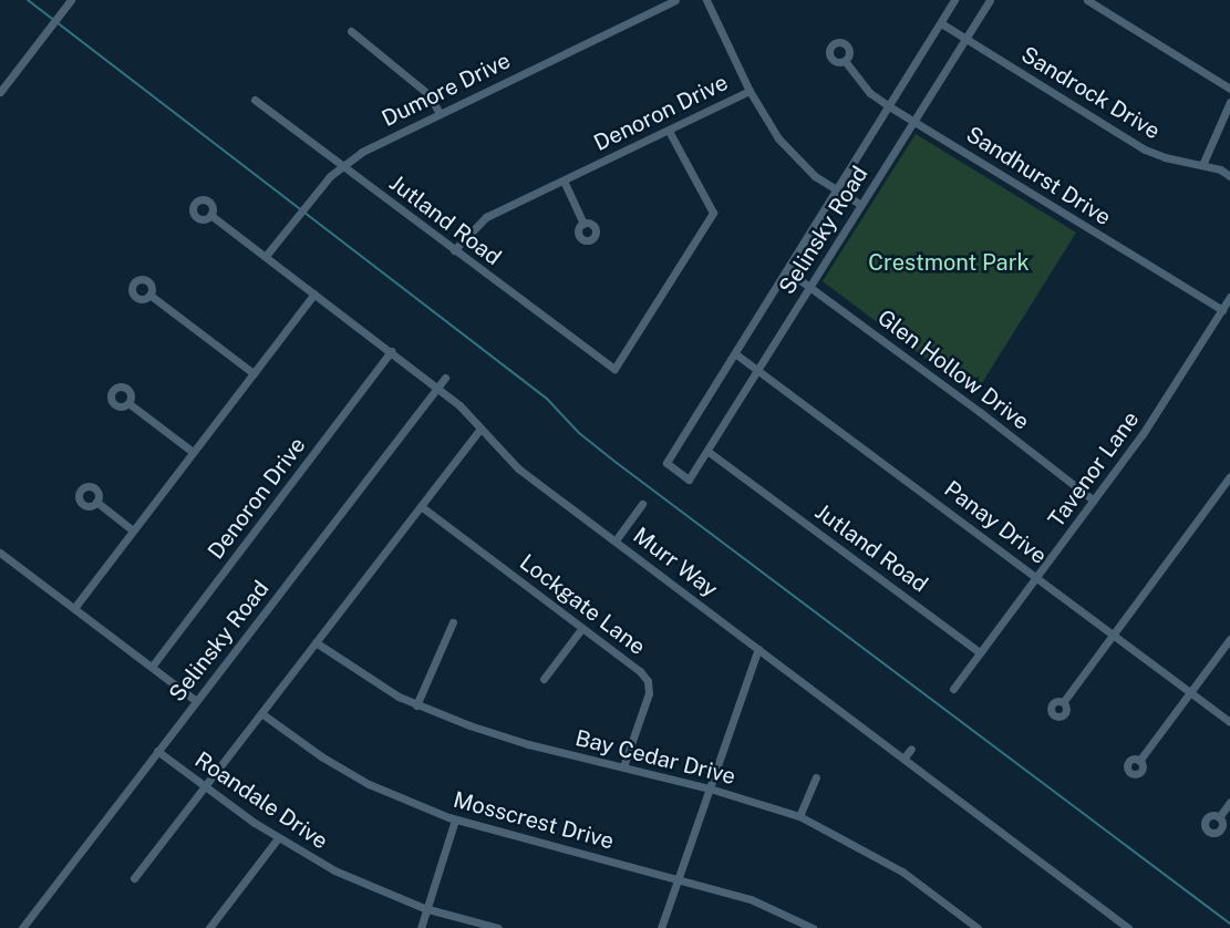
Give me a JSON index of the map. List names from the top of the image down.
{
  "streets": {
    "street": [
      "Dumore Drive",
      "Sandrock Drive",
      "Denoron Drive",
      "Sandhurst Drive",
      "Jutland Road",
      "Selinsky Road",
      "Glen Hollow Drive",
      "Tavenor Lane",
      "Panay Drive",
      "Murr Way",
      "Lockgate Lane",
      "Bay Cedar Drive",
      "Roandale Drive",
      "Mosscrest Drive"
    ]
  },
  "crossings": [
    ["Dumore Drive", "Jutland Road"],
    ["Dumore Drive", "Murr Way"],
    ["Sandrock Drive", "Selinsky Road"],
    ["Denoron Drive", "Jutland Road"],
    ["Denoron Drive", "Murr Way"],
    ["Sandhurst Drive", "Selinsky Road"],
    ["Sandhurst Drive", "Tavenor Lane"],
    ["Jutland Road", "Selinsky Road"],
    ["Jutland Road", "Tavenor Lane"],
    ["Selinsky Road", "Glen Hollow Drive"],
    ["Selinsky Road", "Panay Drive"],
    ["Selinsky Road", "Murr Way"],
    ["Selinsky Road", "Roandale Drive"],
    ["Glen Hollow Drive", "Tavenor Lane"],
    ["Tavenor Lane", "Panay Drive"],
    ["Lockgate Lane", "Bay Cedar Drive"]
  ],
  "parks": ["Crestmont Park"]
}
